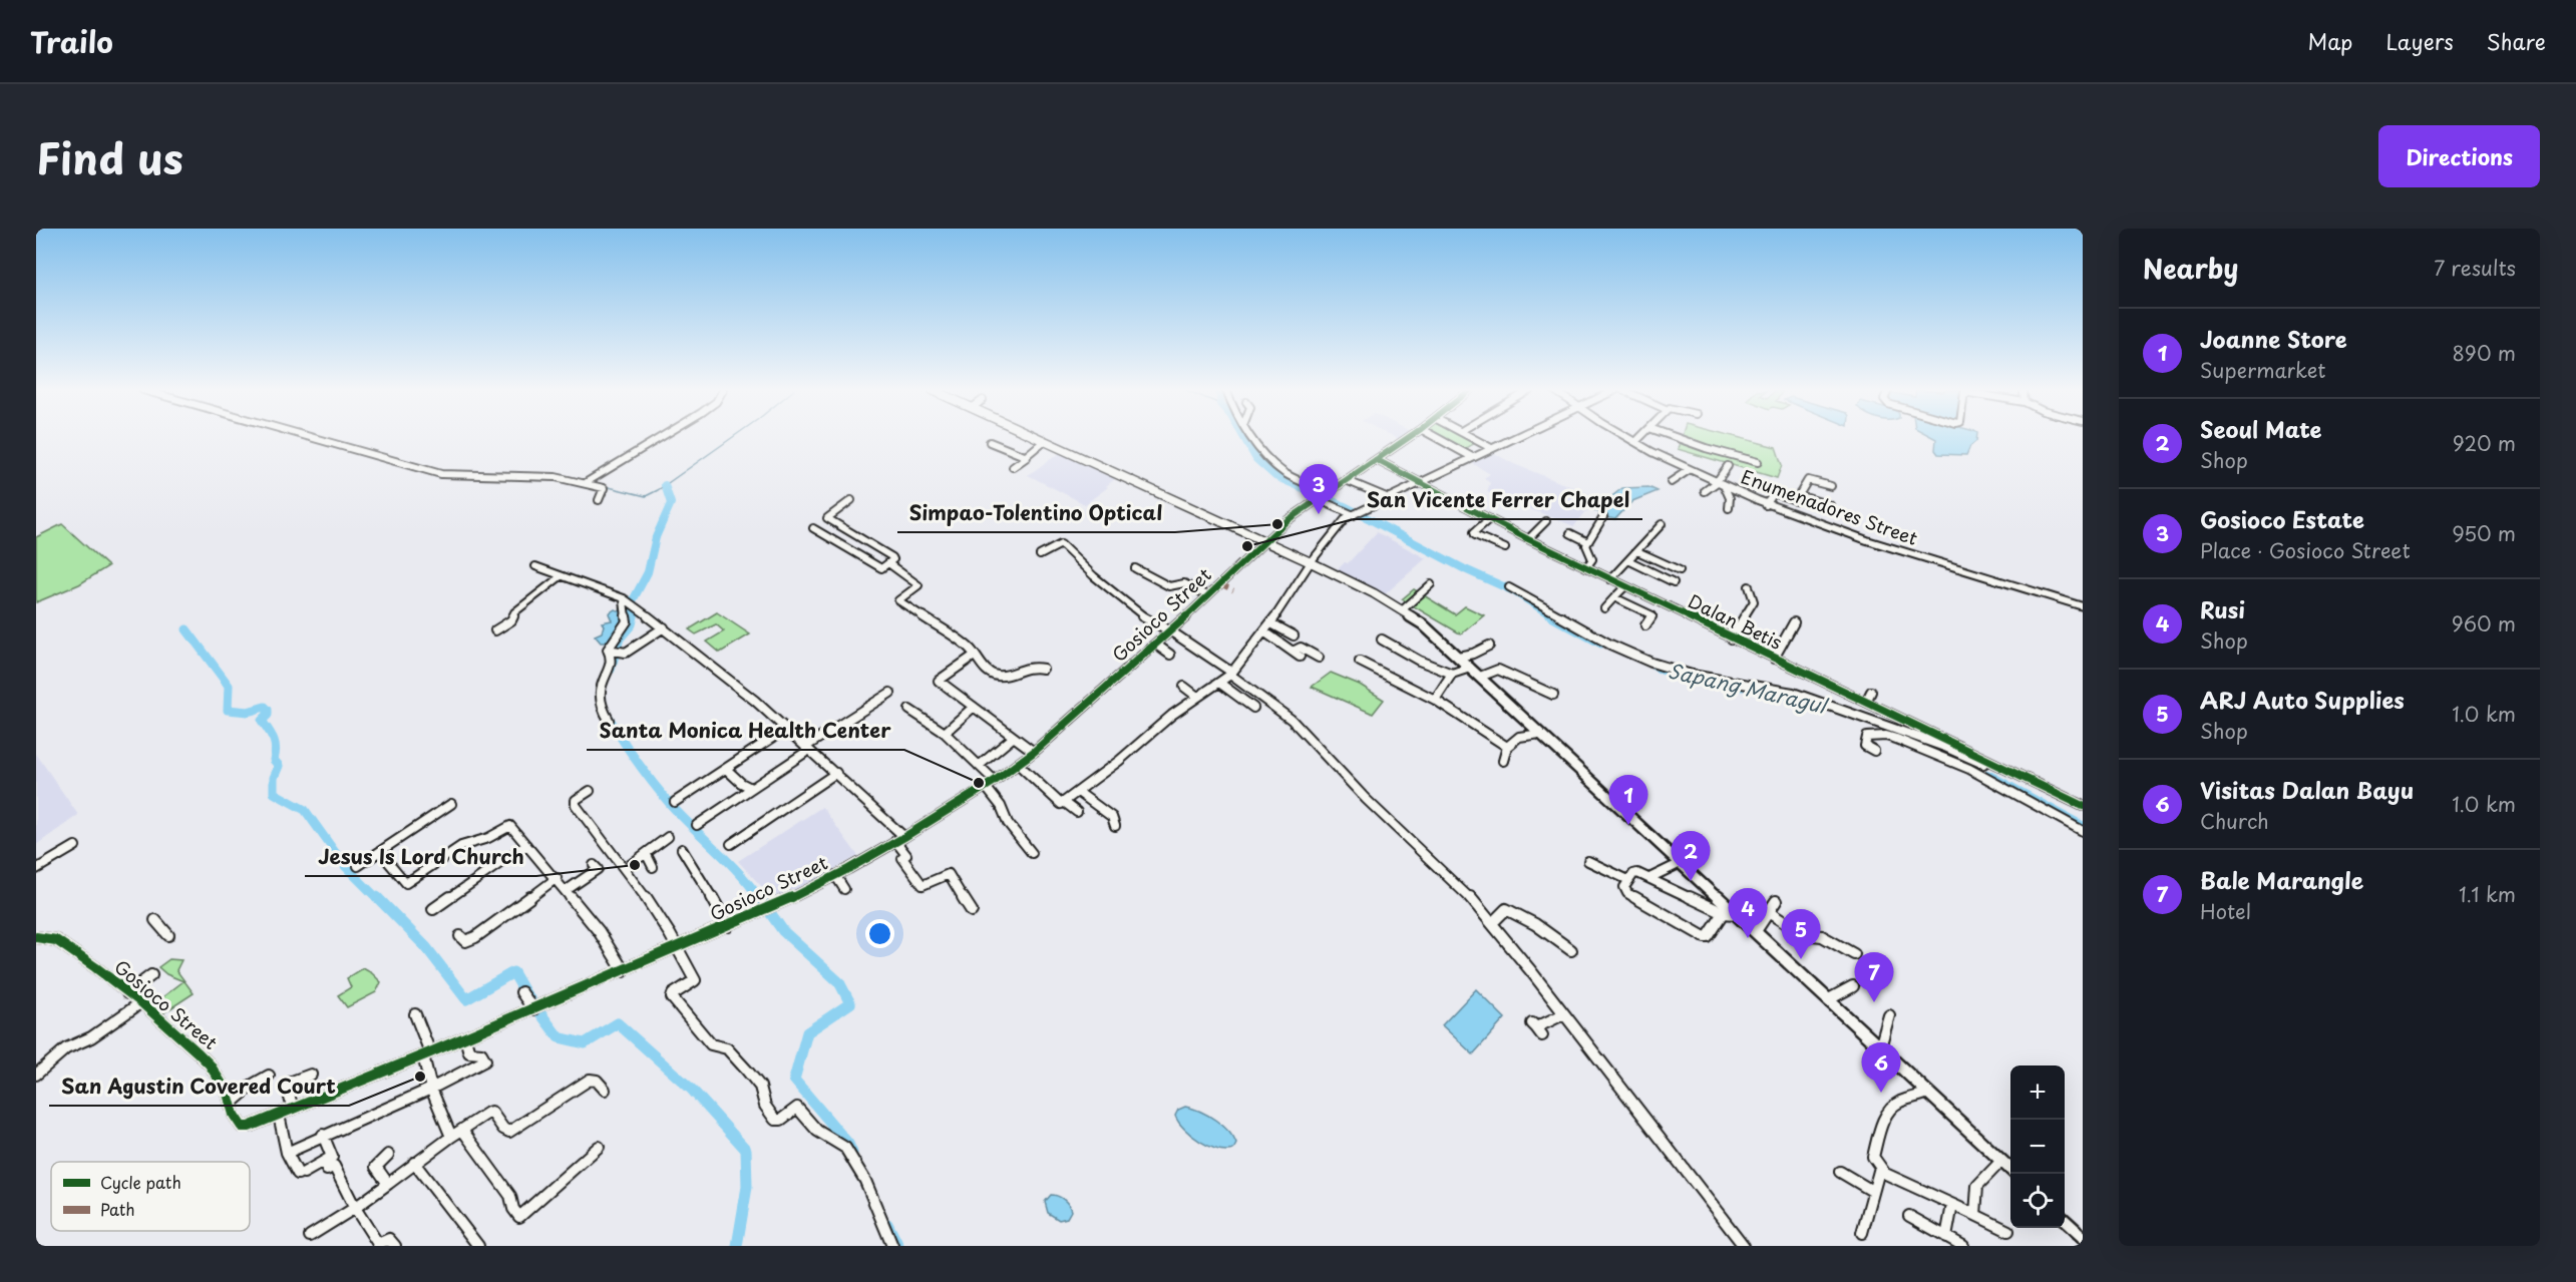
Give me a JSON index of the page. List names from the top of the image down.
{
  "streets": {
    "street": ["Enumenadores Street", "Gosioco Street", "Dalan Betis"]
  },
  "crossings": [
    ["Gosioco Street", "Dalan Betis"]
  ],
  "water": ["Sapang Maragul"],
  "places": [
    "Simpao-Tolentino Optical",
    "San Vicente Ferrer Chapel",
    "Santa Monica Health Center",
    "Jesus Is Lord Church",
    "San Agustin Covered Court"
  ],
  "legend": ["Cycle path", "Path"],
  "page": {
    "header": "Trailo",
    "nav": ["Map", "Layers", "Share"],
    "title": "Find us",
    "buttons": "Directions",
    "heading": ["Nearby", "7 results"],
    "list": [
      {
        "mark": "1",
        "name": "Joanne Store",
        "note": "Supermarket",
        "value": "890 m"
      },
      {
        "mark": "2",
        "name": "Seoul Mate",
        "note": "Shop",
        "value": "920 m"
      },
      {
        "mark": "3",
        "name": "Gosioco Estate",
        "note": "Place · Gosioco Street",
        "value": "950 m"
      },
      {
        "mark": "4",
        "name": "Rusi",
        "note": "Shop",
        "value": "960 m"
      },
      {
        "mark": "5",
        "name": "ARJ Auto Supplies",
        "note": "Shop",
        "value": "1.0 km"
      },
      {
        "mark": "6",
        "name": "Visitas Dalan Bayu",
        "note": "Church",
        "value": "1.0 km"
      },
      {
        "mark": "7",
        "name": "Bale Marangle",
        "note": "Hotel",
        "value": "1.1 km"
      }
    ],
    "pins": [
      "3",
      "1",
      "2",
      "4",
      "5",
      "7",
      "6"
    ],
    "map_buttons": ["+", "−"]
  }
}
